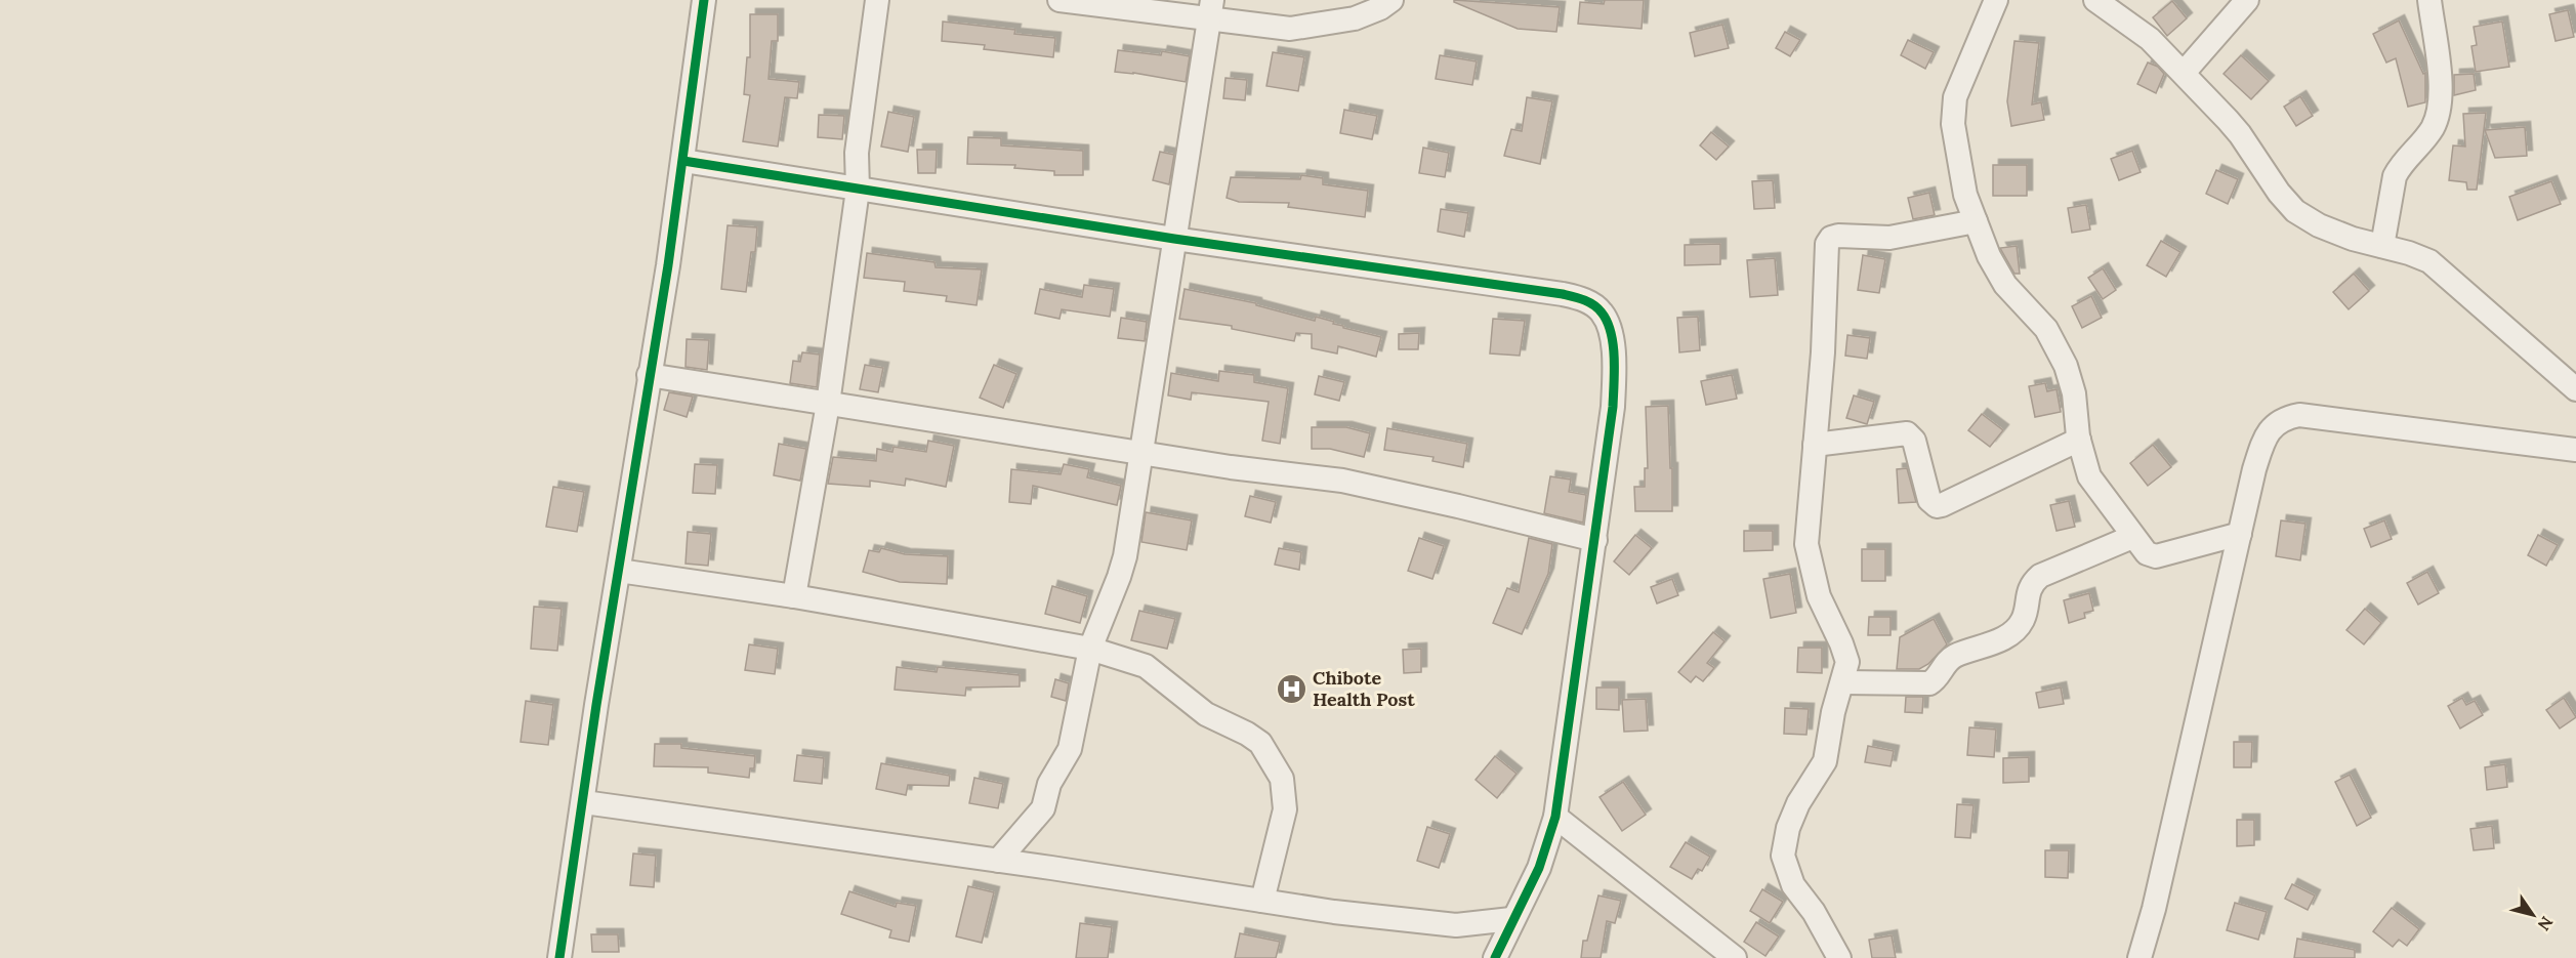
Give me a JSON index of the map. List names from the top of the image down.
{
  "places": {
    "hospital": ["Chibote Health Post"]
  },
  "north": "bottom right"
}
